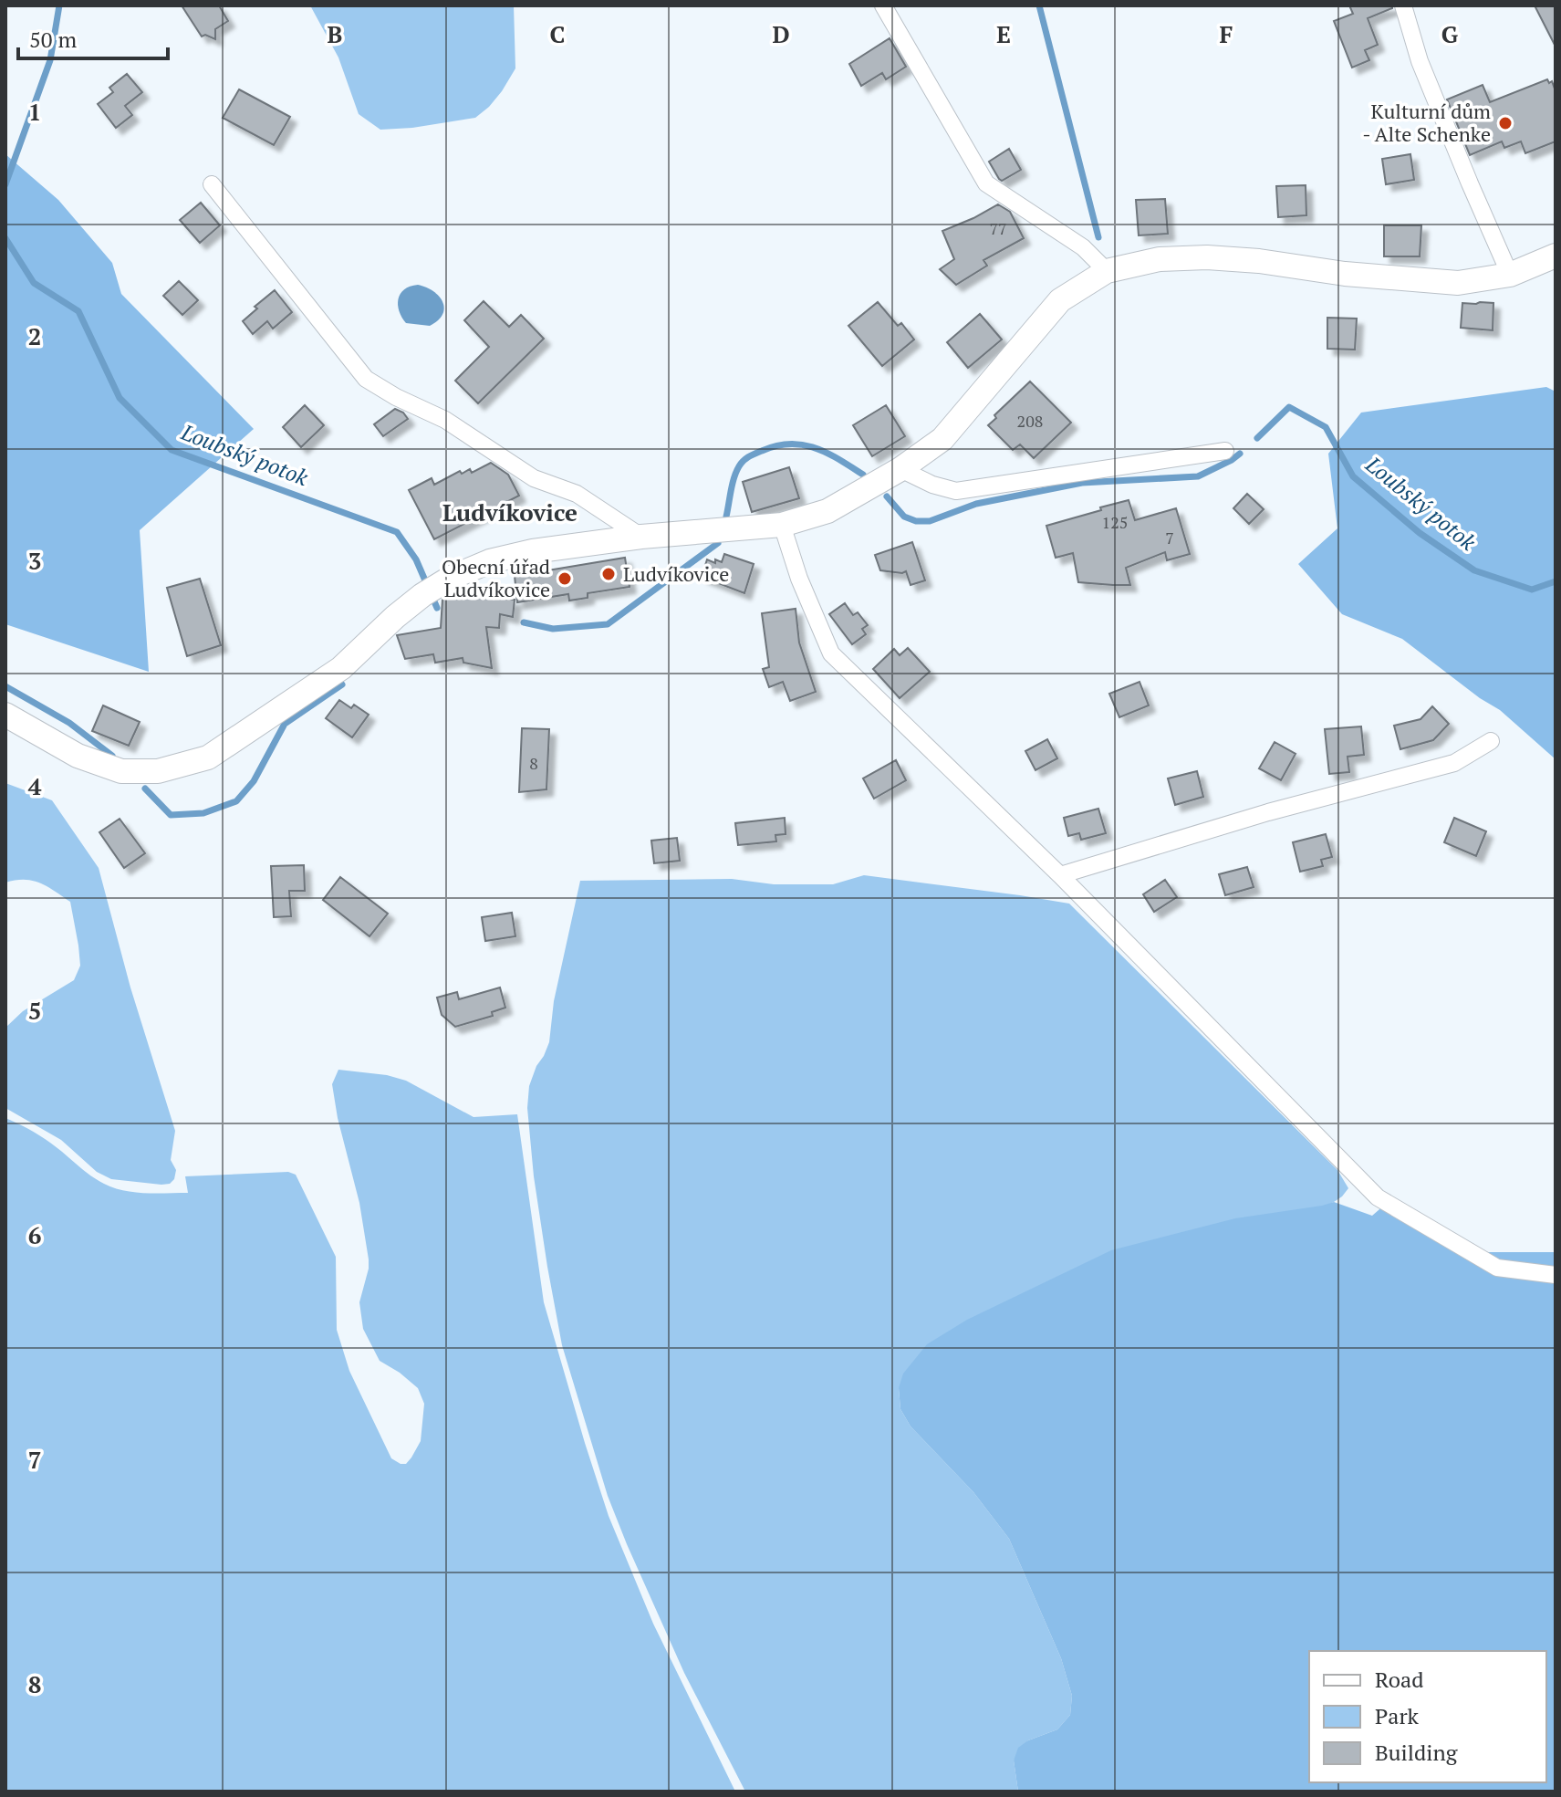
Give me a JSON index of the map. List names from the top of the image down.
{
  "districts": ["Ludvíkovice"],
  "water": ["Loubský potok"],
  "places": ["Kulturní dům - Alte Schenke", "Ludvíkovice", "Obecní úřad Ludvíkovice"],
  "house_numbers": [
    "77",
    "208",
    "125",
    "7",
    "8"
  ],
  "legend": ["Road", "Park", "Building"],
  "scale_bar": "50 m",
  "grid": {
    "columns": [
      "B",
      "C",
      "D",
      "E",
      "F",
      "G"
    ],
    "rows": [
      "1",
      "2",
      "3",
      "4",
      "5",
      "6",
      "7",
      "8"
    ]
  }
}
